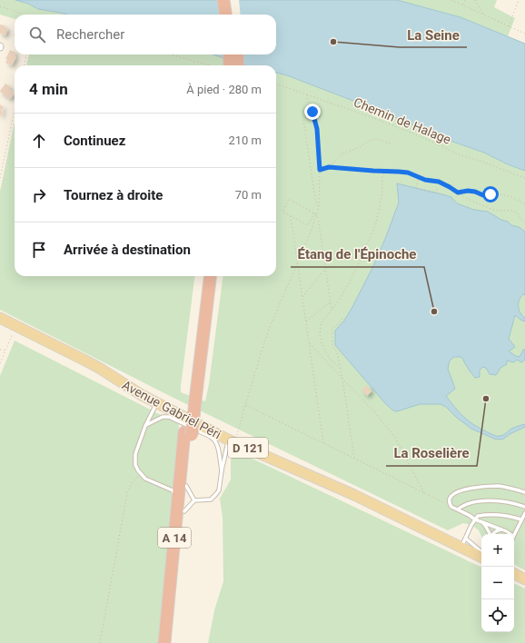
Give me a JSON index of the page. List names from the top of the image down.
{
  "streets": {
    "highway": ["A 14"],
    "main road": ["Avenue Gabriel Péri", "D 121"],
    "path": ["Chemin de Halage"]
  },
  "places": ["La Seine", "Étang de l'Épinoche", "La Roselière"],
  "page": {
    "search": "Rechercher",
    "heading": ["4 min", "À pied · 280 m"],
    "list": [
      ["Continuez", "210 m"],
      ["Tournez à droite", "70 m"],
      "Arrivée à destination"
    ],
    "map_buttons": ["+", "−"]
  }
}
